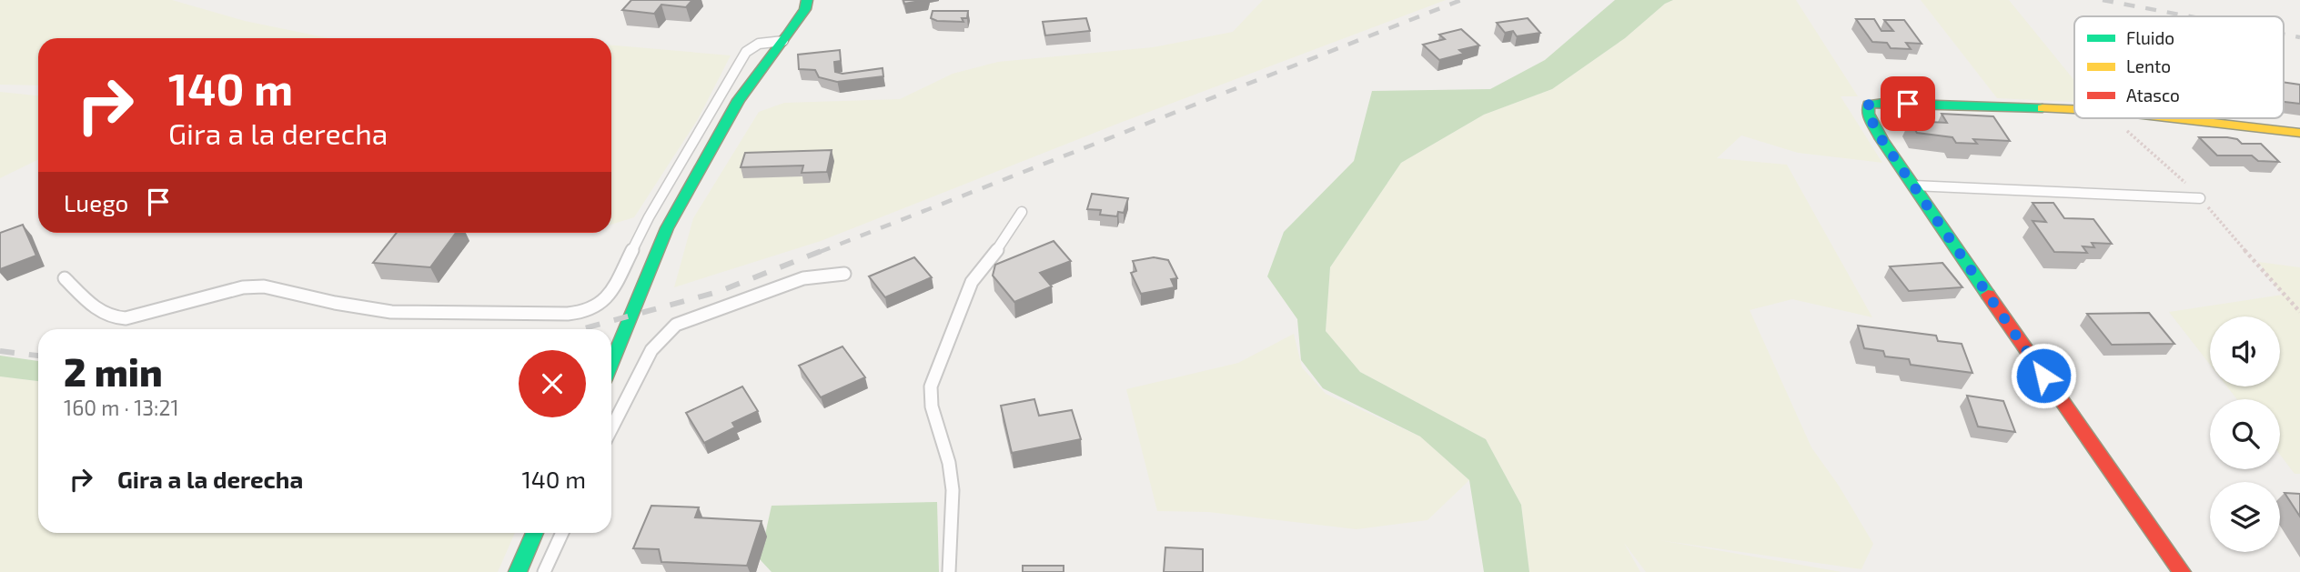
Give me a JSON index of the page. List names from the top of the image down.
{
  "legend": ["Fluido", "Lento", "Atasco"],
  "page": {
    "turn": ["140 m", "Gira a la derecha"],
    "then": "Luego",
    "heading": ["2 min", "160 m · 13:21"],
    "list": [
      {
        "name": "Gira a la derecha",
        "value": "140 m"
      }
    ]
  }
}
